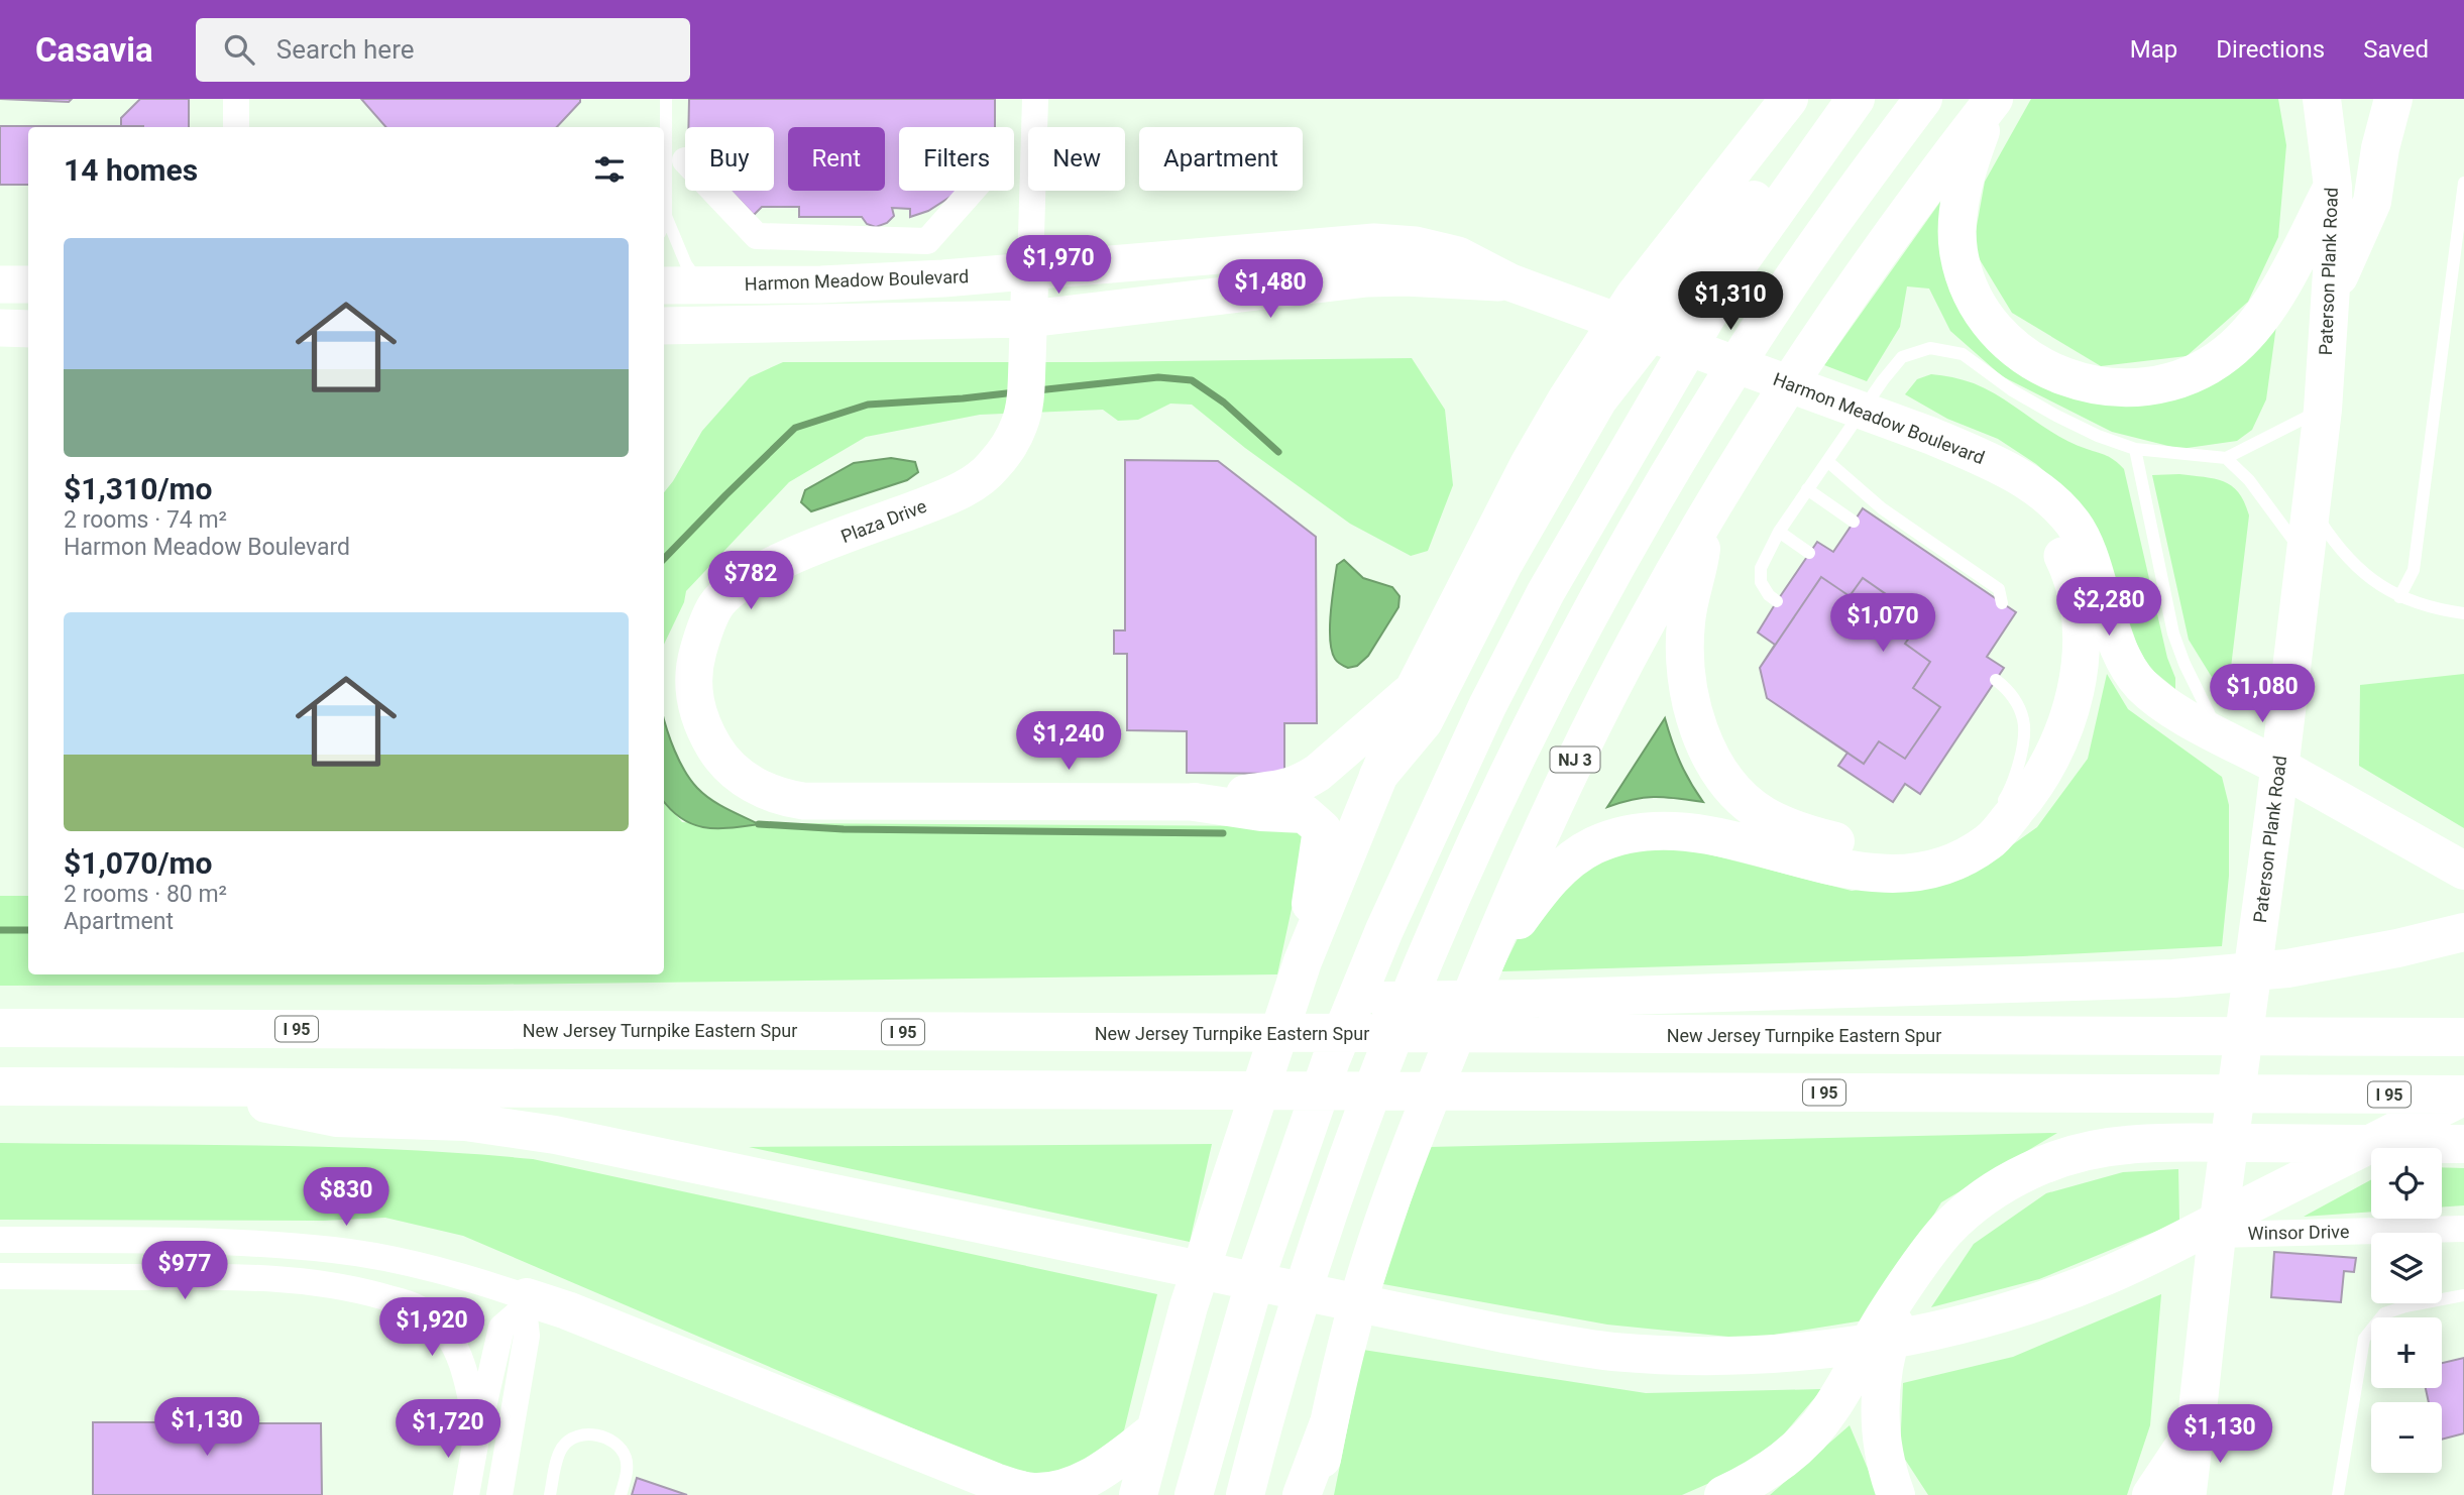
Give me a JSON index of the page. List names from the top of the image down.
{
  "streets": {
    "main road": [
      "Paterson Plank Road",
      "NJ 3",
      "I 95",
      "New Jersey Turnpike Eastern Spur"
    ],
    "street": ["Harmon Meadow Boulevard", "Plaza Drive", "Winsor Drive"]
  },
  "crossings": [
    ["Paterson Plank Road", "Harmon Meadow Boulevard"],
    ["Paterson Plank Road", "Winsor Drive"],
    ["Harmon Meadow Boulevard", "Plaza Drive"]
  ],
  "page": {
    "header": "Casavia",
    "search": "Search here",
    "nav": ["Map", "Directions", "Saved"],
    "chip": [
      "Buy",
      "Rent",
      "Filters",
      "New",
      "Apartment"
    ],
    "heading": "14 homes",
    "list": [
      {
        "name": "$1,310/mo",
        "note": "2 rooms · 74 m² · Harmon Meadow Boulevard"
      },
      {
        "name": "$1,070/mo",
        "note": "2 rooms · 80 m² · Apartment"
      }
    ],
    "price": [
      "$1,970",
      "$1,480",
      "$1,310",
      "$782",
      "$2,280",
      "$1,070",
      "$1,080",
      "$1,240",
      "$830",
      "$977",
      "$1,920",
      "$1,130",
      "$1,720",
      "$1,130"
    ],
    "map_buttons": ["+", "−"]
  }
}
